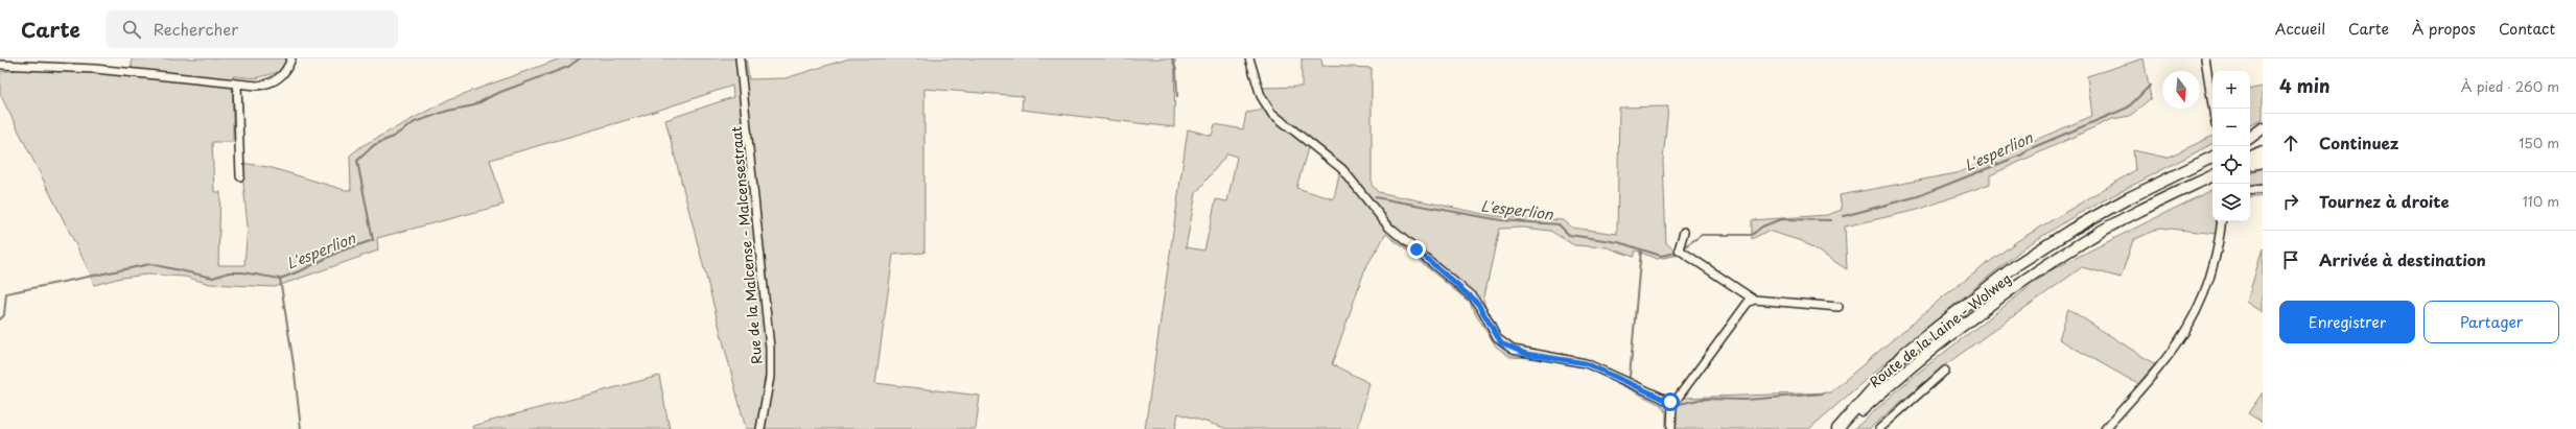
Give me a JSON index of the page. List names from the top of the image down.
{
  "streets": {
    "highway": ["Route de la Laine - Wolweg"],
    "street": ["Rue de la Malcense - Malcensestraat"]
  },
  "water": ["L'esperlion"],
  "north": "bottom",
  "page": {
    "header": "Carte",
    "search": "Rechercher",
    "nav": [
      "Accueil",
      "Carte",
      "À propos",
      "Contact"
    ],
    "heading": ["4 min", "À pied · 260 m"],
    "map_buttons": ["+", "−"],
    "list": [
      ["Continuez", "150 m"],
      ["Tournez à droite", "110 m"],
      "Arrivée à destination"
    ],
    "buttons": ["Enregistrer", "Partager"]
  }
}
